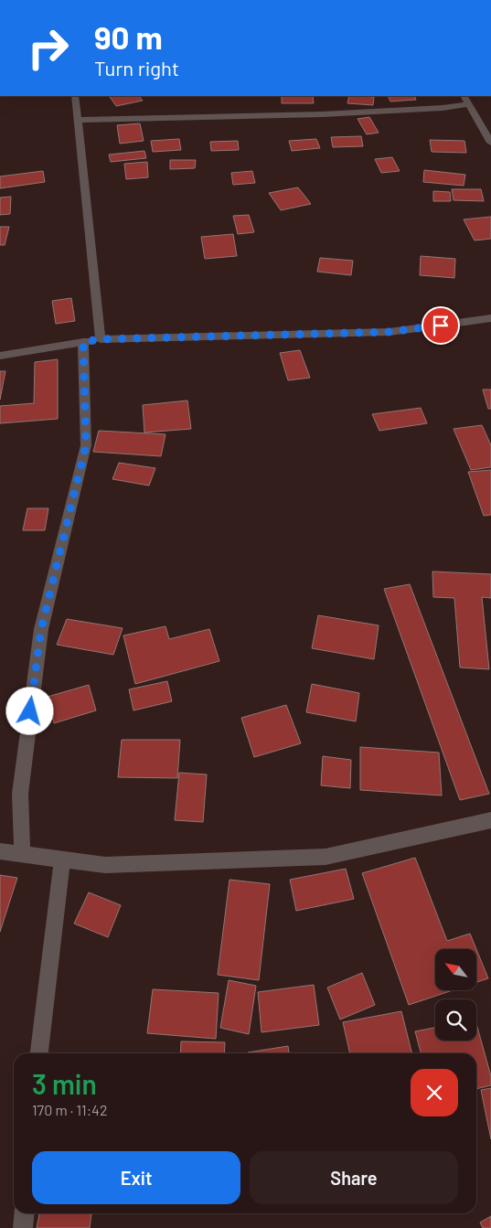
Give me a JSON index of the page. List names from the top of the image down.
{
  "north": "top left",
  "page": {
    "turn": ["90 m", "Turn right"],
    "heading": ["3 min", "170 m · 11:42"],
    "buttons": ["Exit", "Share"]
  }
}
